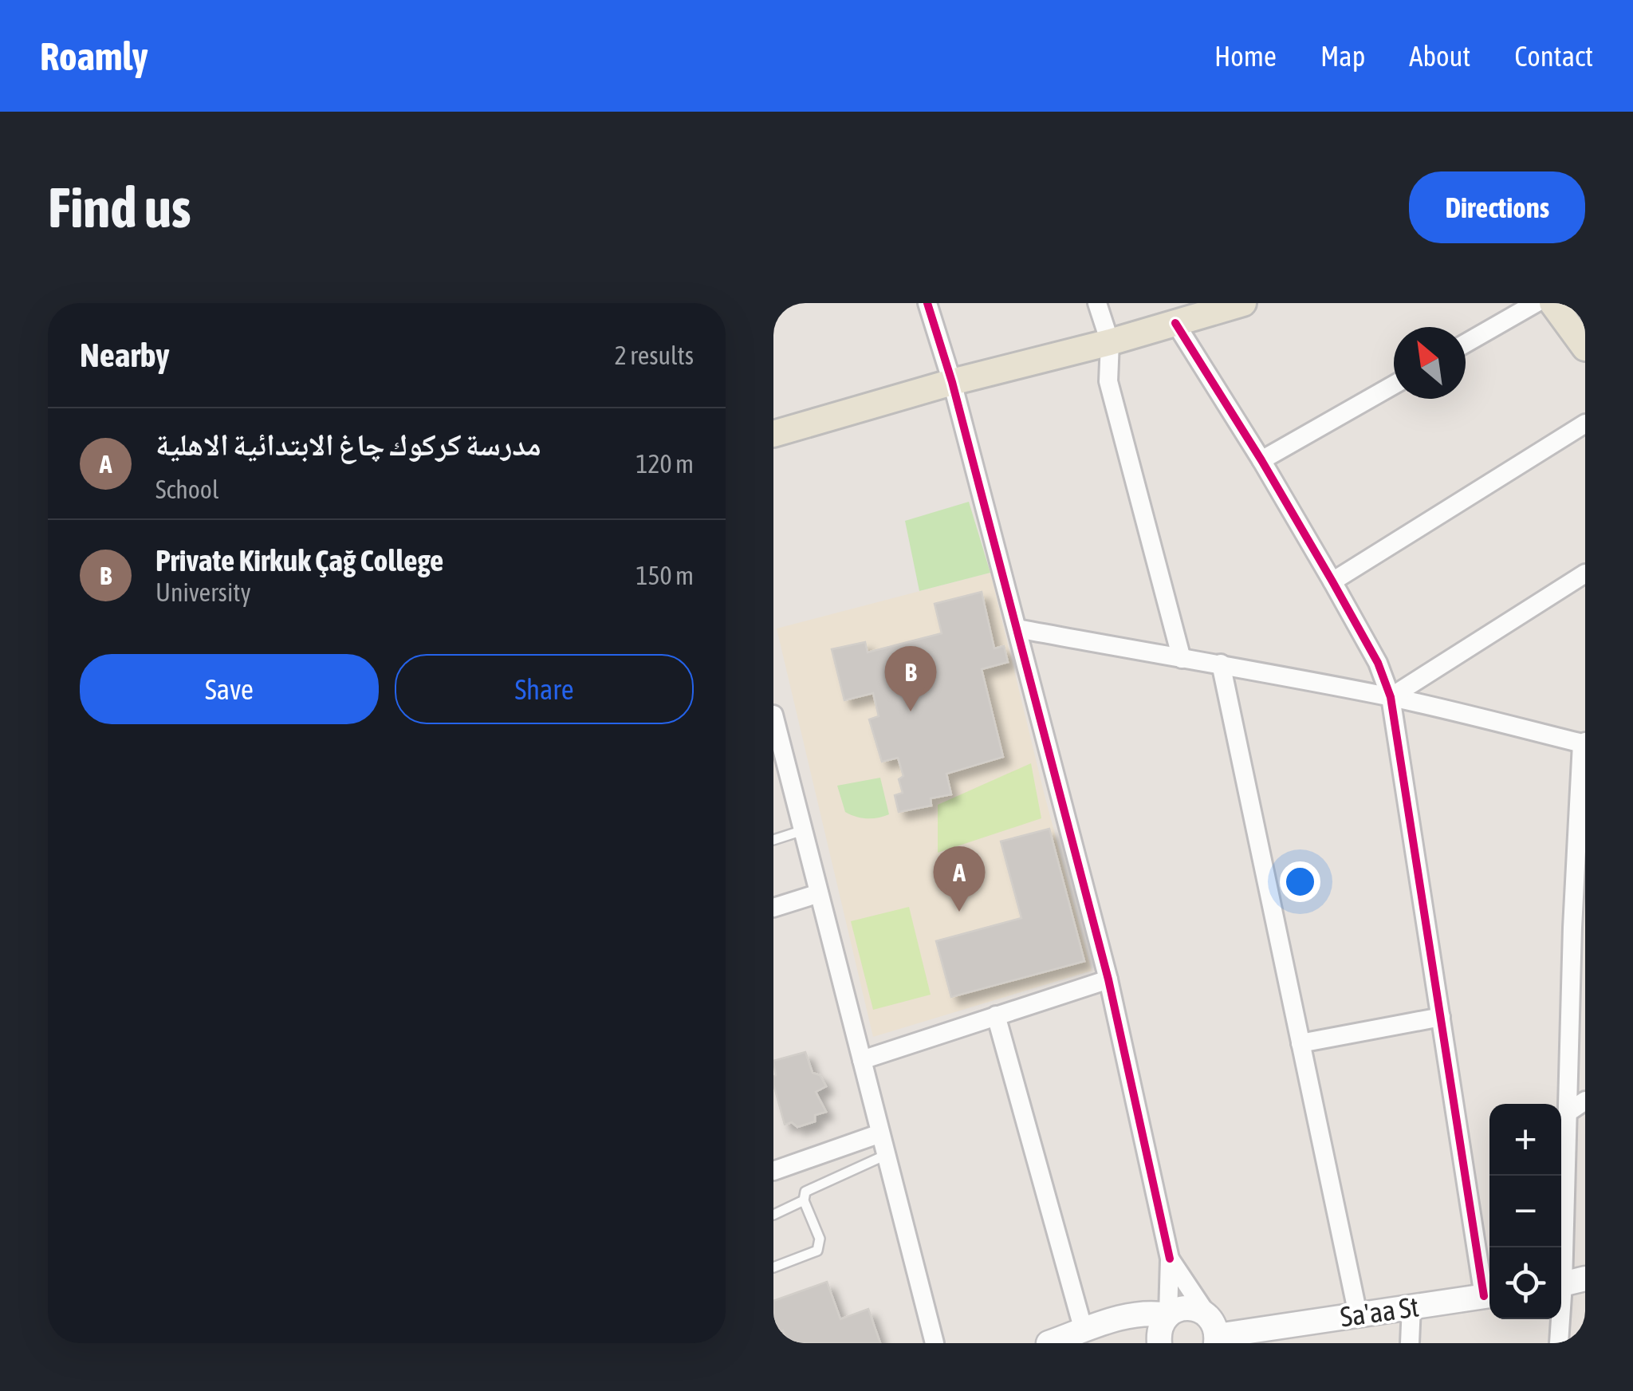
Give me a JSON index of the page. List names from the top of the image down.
{
  "streets": {
    "main road": ["Sa'aa St"]
  },
  "north": "top left",
  "page": {
    "header": "Roamly",
    "nav": [
      "Home",
      "Map",
      "About",
      "Contact"
    ],
    "buttons": [
      "Directions",
      ["Save", "Share"]
    ],
    "title": "Find us",
    "heading": ["Nearby", "2 results"],
    "list": [
      {
        "mark": "A",
        "name": "مدرسة كركوك چاغ الابتدائية الاهلية",
        "note": "School",
        "value": "120 m"
      },
      {
        "mark": "B",
        "name": "Private Kirkuk Çağ College",
        "note": "University",
        "value": "150 m"
      }
    ],
    "pins": ["B", "A"],
    "map_buttons": ["+", "−"]
  }
}
